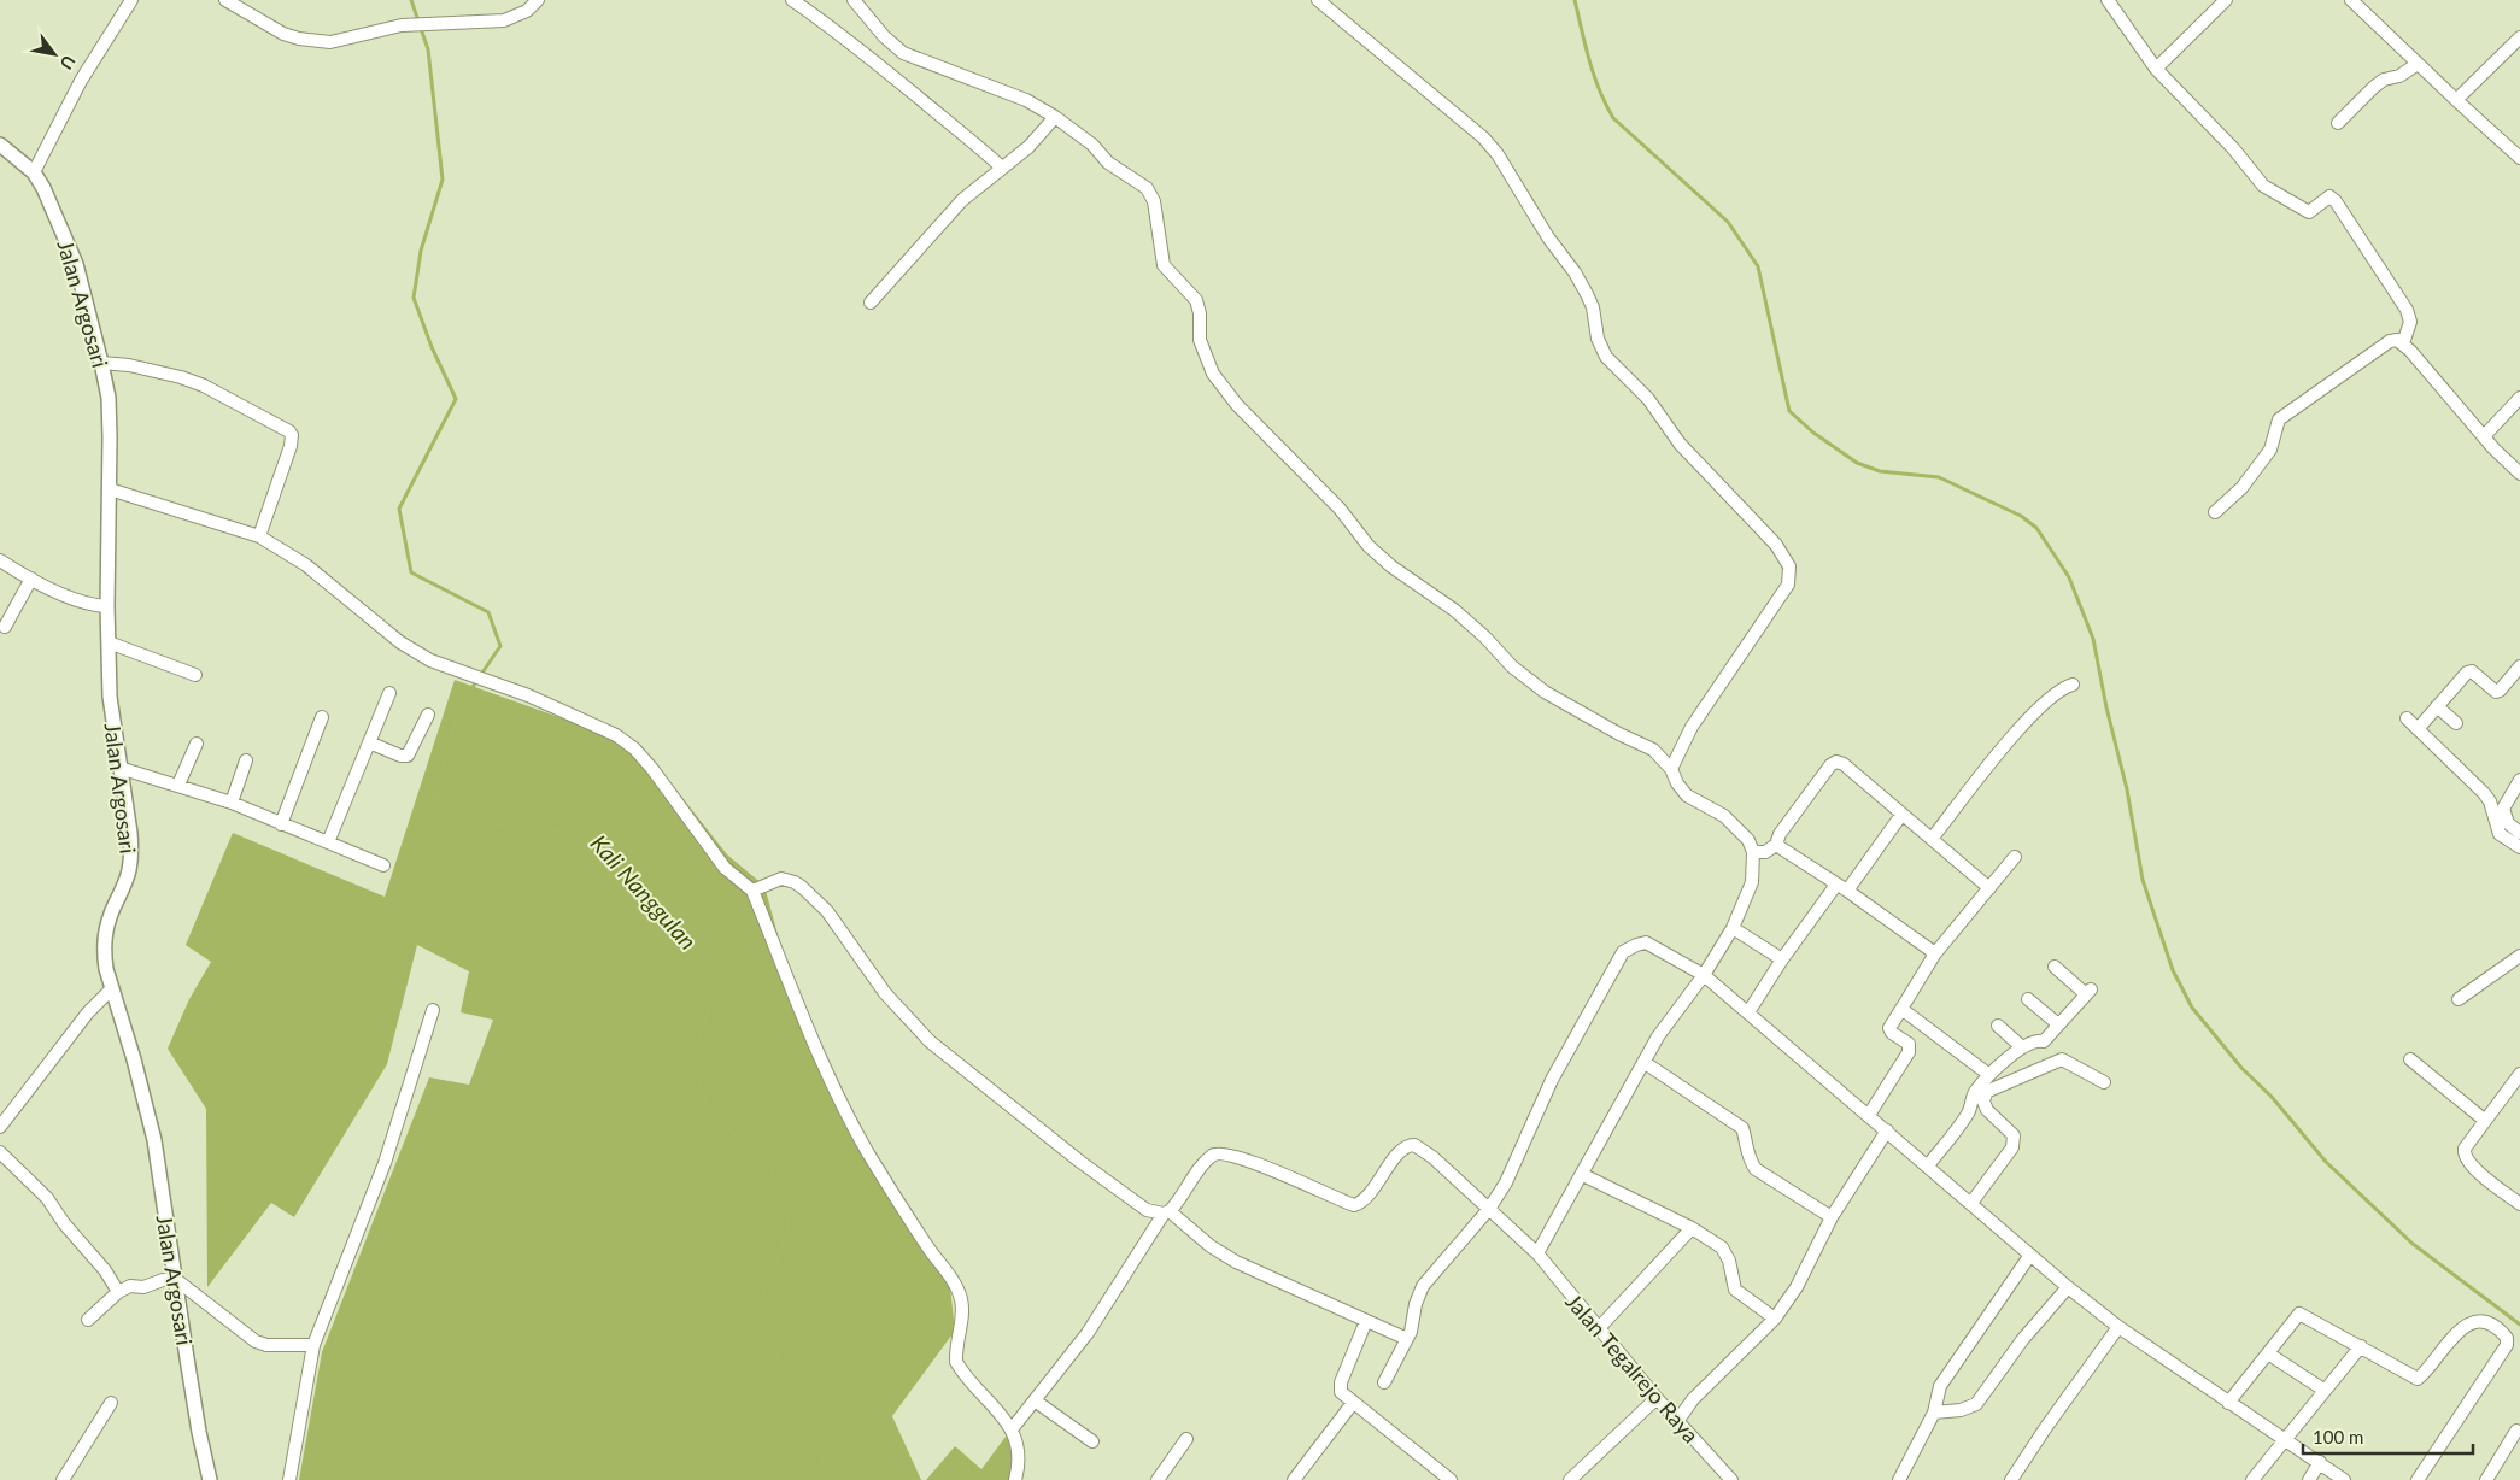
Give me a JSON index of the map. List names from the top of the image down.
{
  "streets": {
    "street": ["Jalan Argosari", "Jalan Tegalrejo Raya"]
  },
  "water": ["Kali Nanggulan"],
  "scale_bar": "100 m",
  "north": "bottom right"
}
